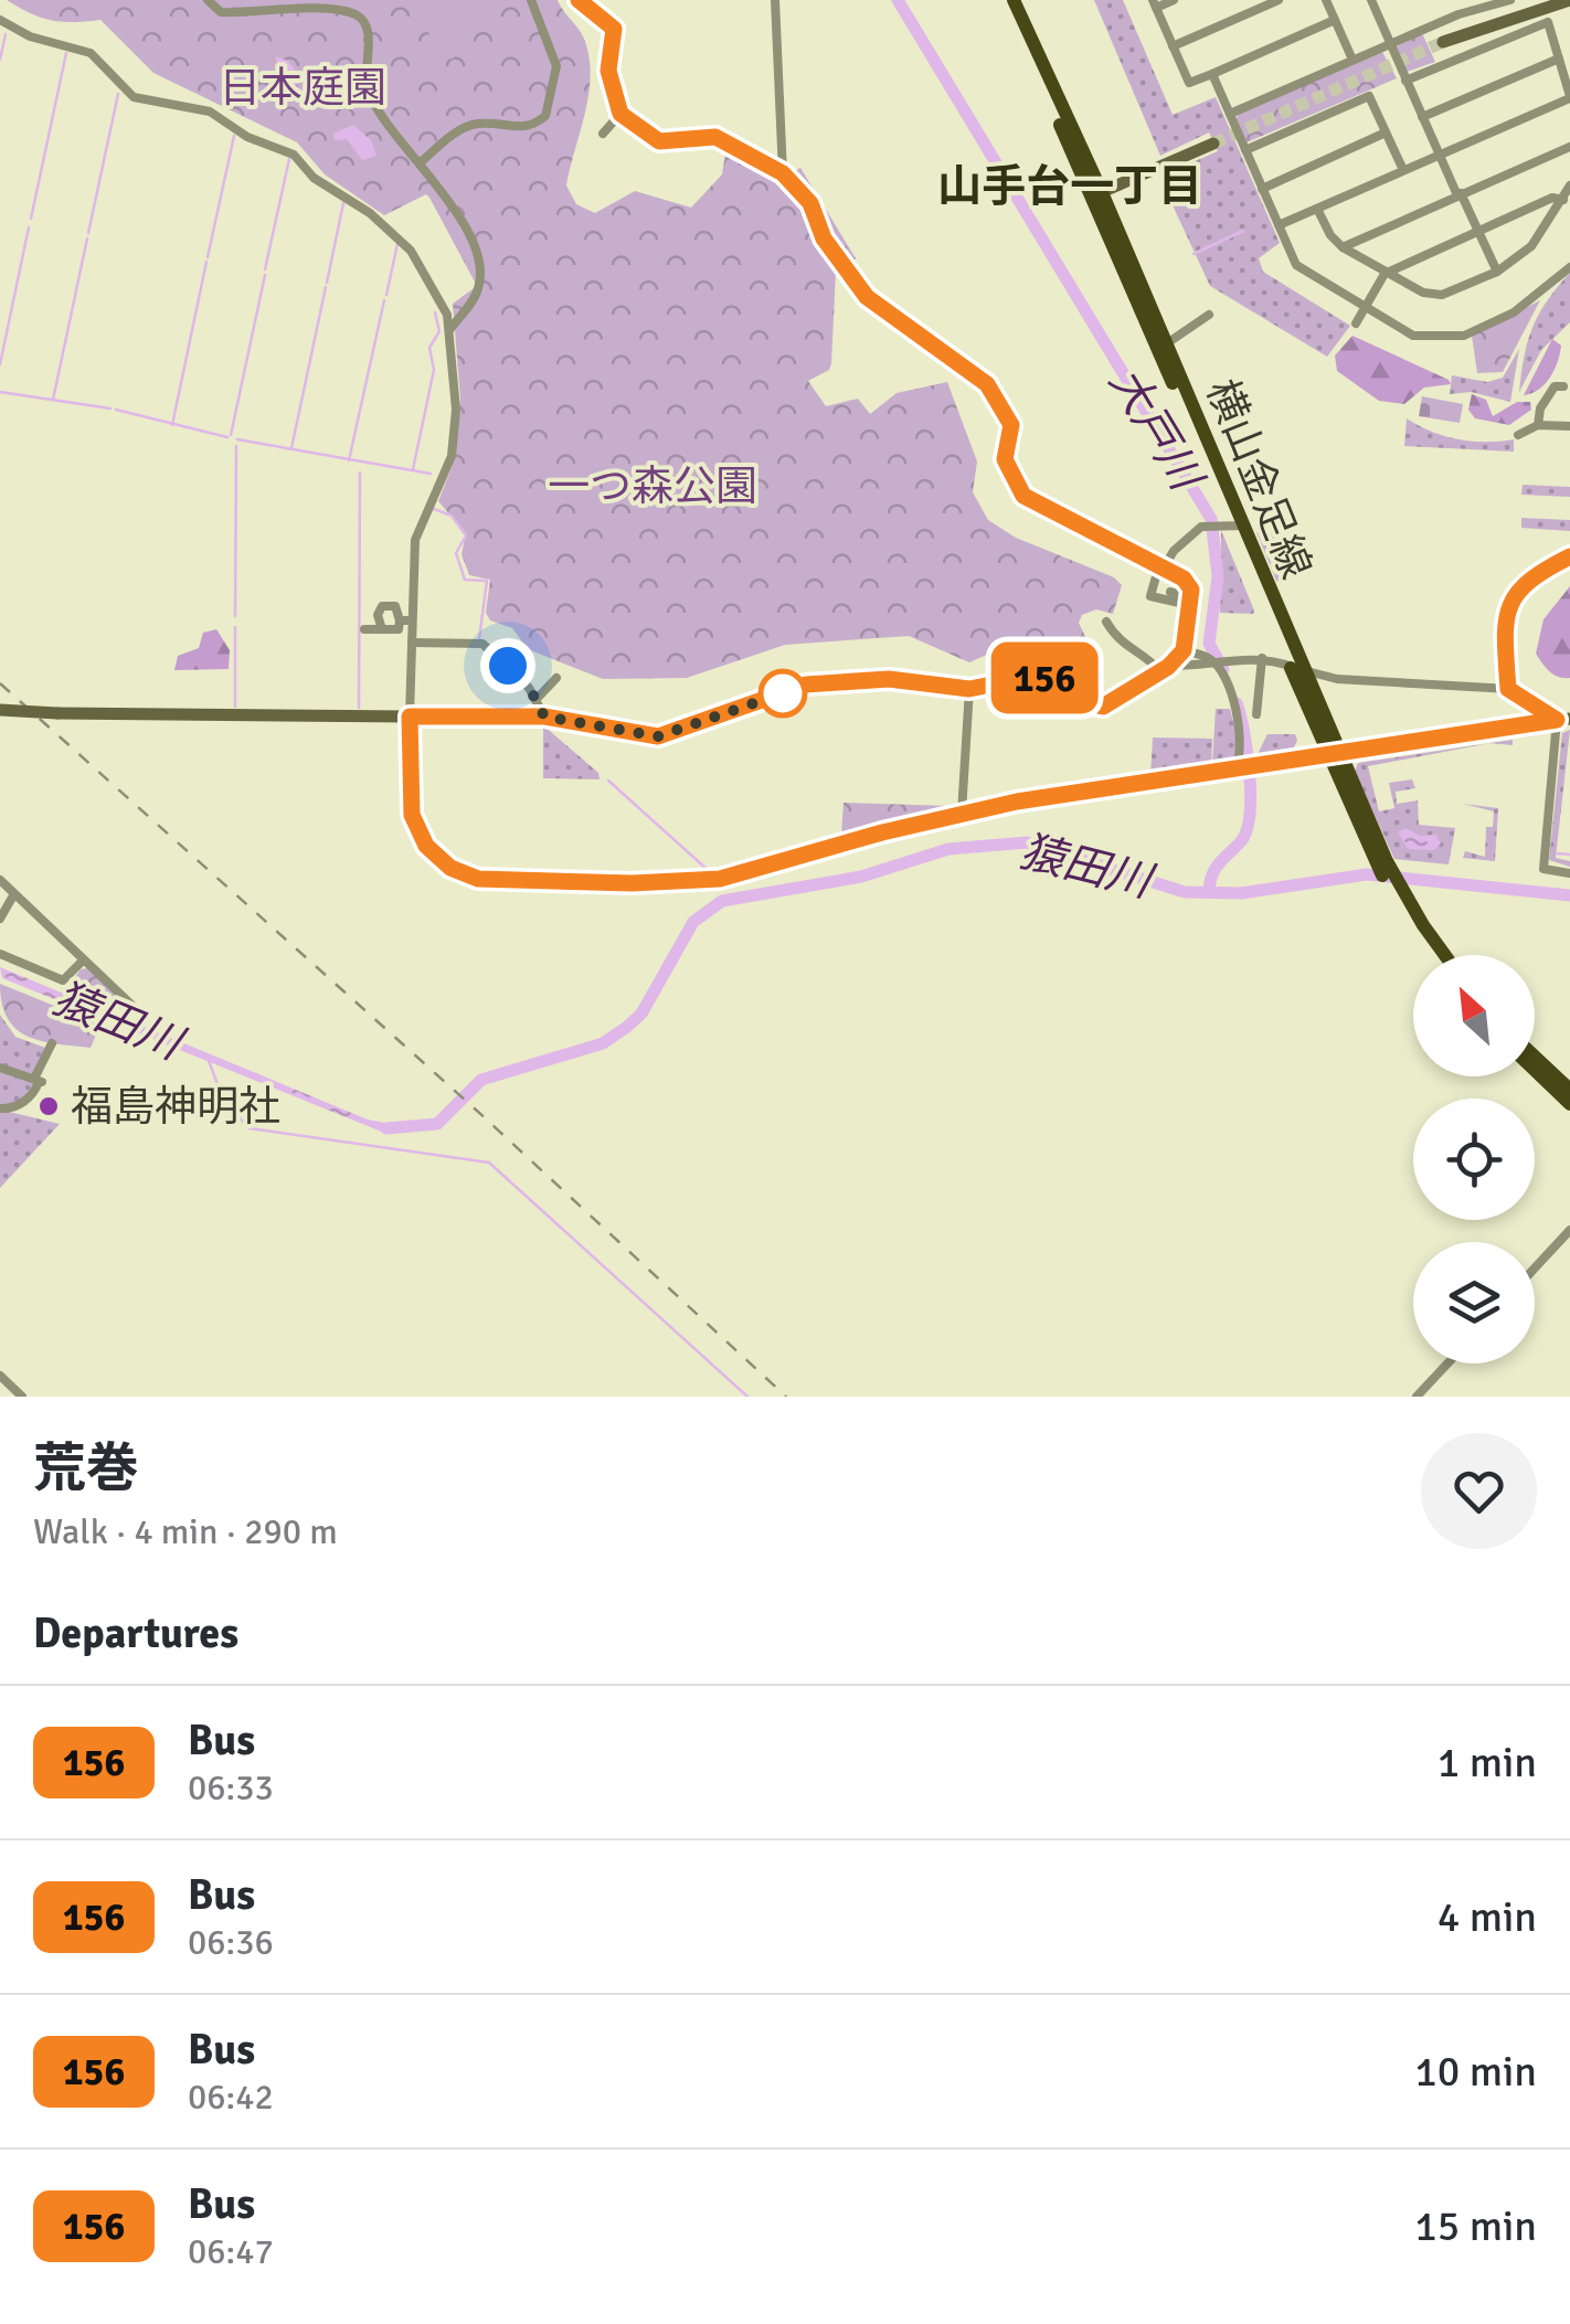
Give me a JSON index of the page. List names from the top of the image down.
{
  "streets": {
    "main road": ["横山金足線"]
  },
  "districts": ["山手台一丁目"],
  "water": ["大戸川", "猿田川"],
  "parks": ["日本庭園", "一つ森公園"],
  "places": ["福島神明社"],
  "lines": ["bus line 156"],
  "north": "top left",
  "page": {
    "on_map": "156",
    "heading": [
      ["荒巻", "Walk · 4 min · 290 m"],
      "Departures"
    ],
    "list": [
      {
        "mark": "156",
        "name": "Bus",
        "note": "06:33",
        "value": "1 min"
      },
      {
        "mark": "156",
        "name": "Bus",
        "note": "06:36",
        "value": "4 min"
      },
      {
        "mark": "156",
        "name": "Bus",
        "note": "06:42",
        "value": "10 min"
      },
      {
        "mark": "156",
        "name": "Bus",
        "note": "06:47",
        "value": "15 min"
      }
    ]
  }
}
